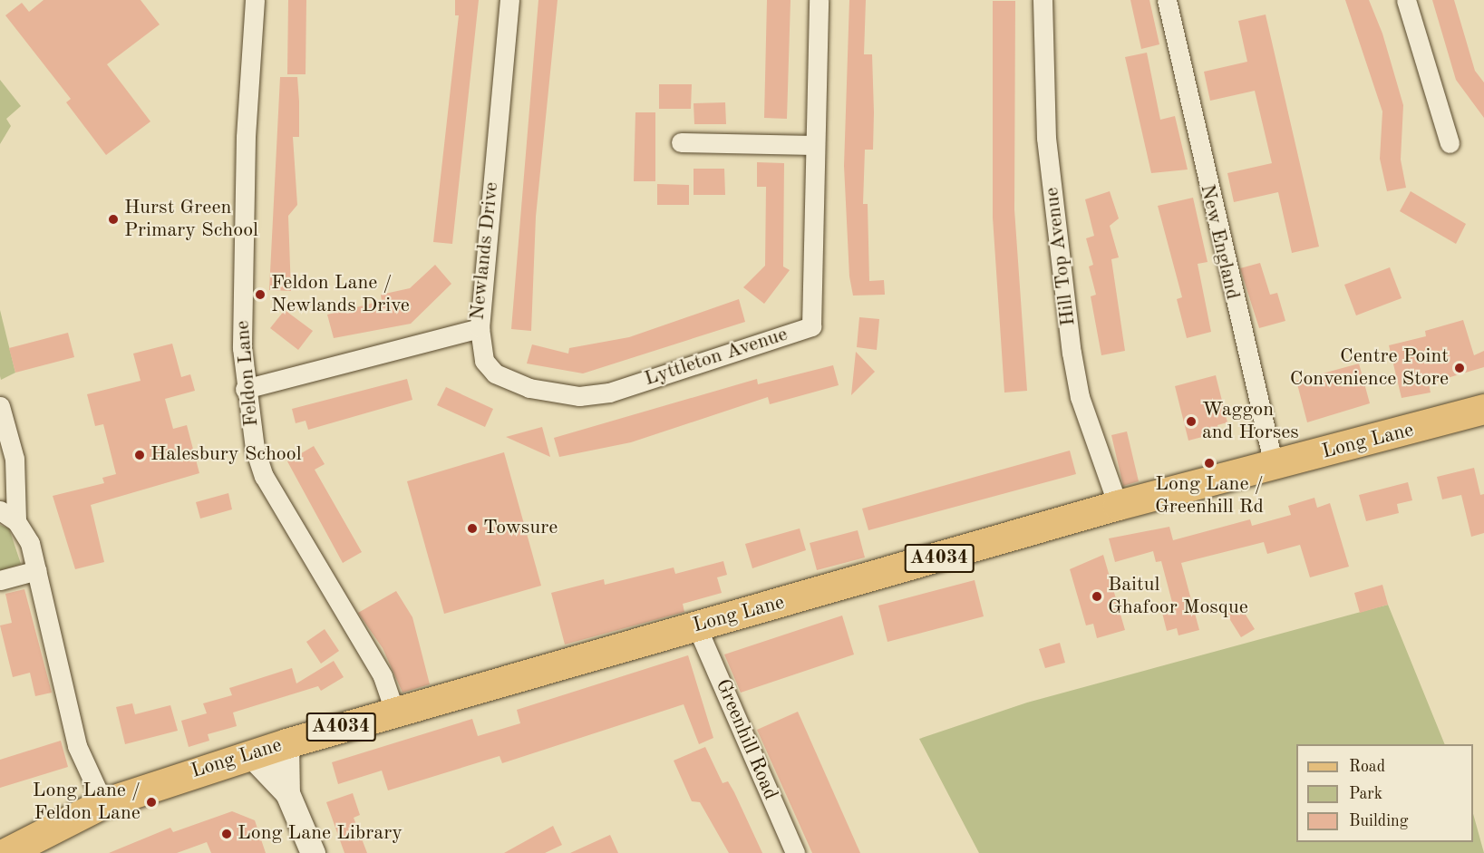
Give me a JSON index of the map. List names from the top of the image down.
{
  "streets": {
    "main road": ["Long Lane", "A4034"],
    "street": [
      "New England",
      "Newlands Drive",
      "Hill Top Avenue",
      "Lyttleton Avenue",
      "Feldon Lane",
      "Greenhill Road"
    ]
  },
  "crossings": [
    ["New England", "Long Lane"],
    ["Newlands Drive", "Lyttleton Avenue"],
    ["Newlands Drive", "Feldon Lane"],
    ["Hill Top Avenue", "Long Lane"],
    ["Feldon Lane", "Long Lane"],
    ["Long Lane", "Greenhill Road"]
  ],
  "places": [
    "Hurst Green Primary School",
    "Feldon Lane / Newlands Drive",
    "Centre Point Convenience Store",
    "Waggon and Horses",
    "Halesbury School",
    "Long Lane / Greenhill Rd",
    "Towsure",
    "Baitul Ghafoor Mosque",
    "Long Lane / Feldon Lane",
    "Long Lane Library"
  ],
  "legend": ["Road", "Park", "Building"]
}
